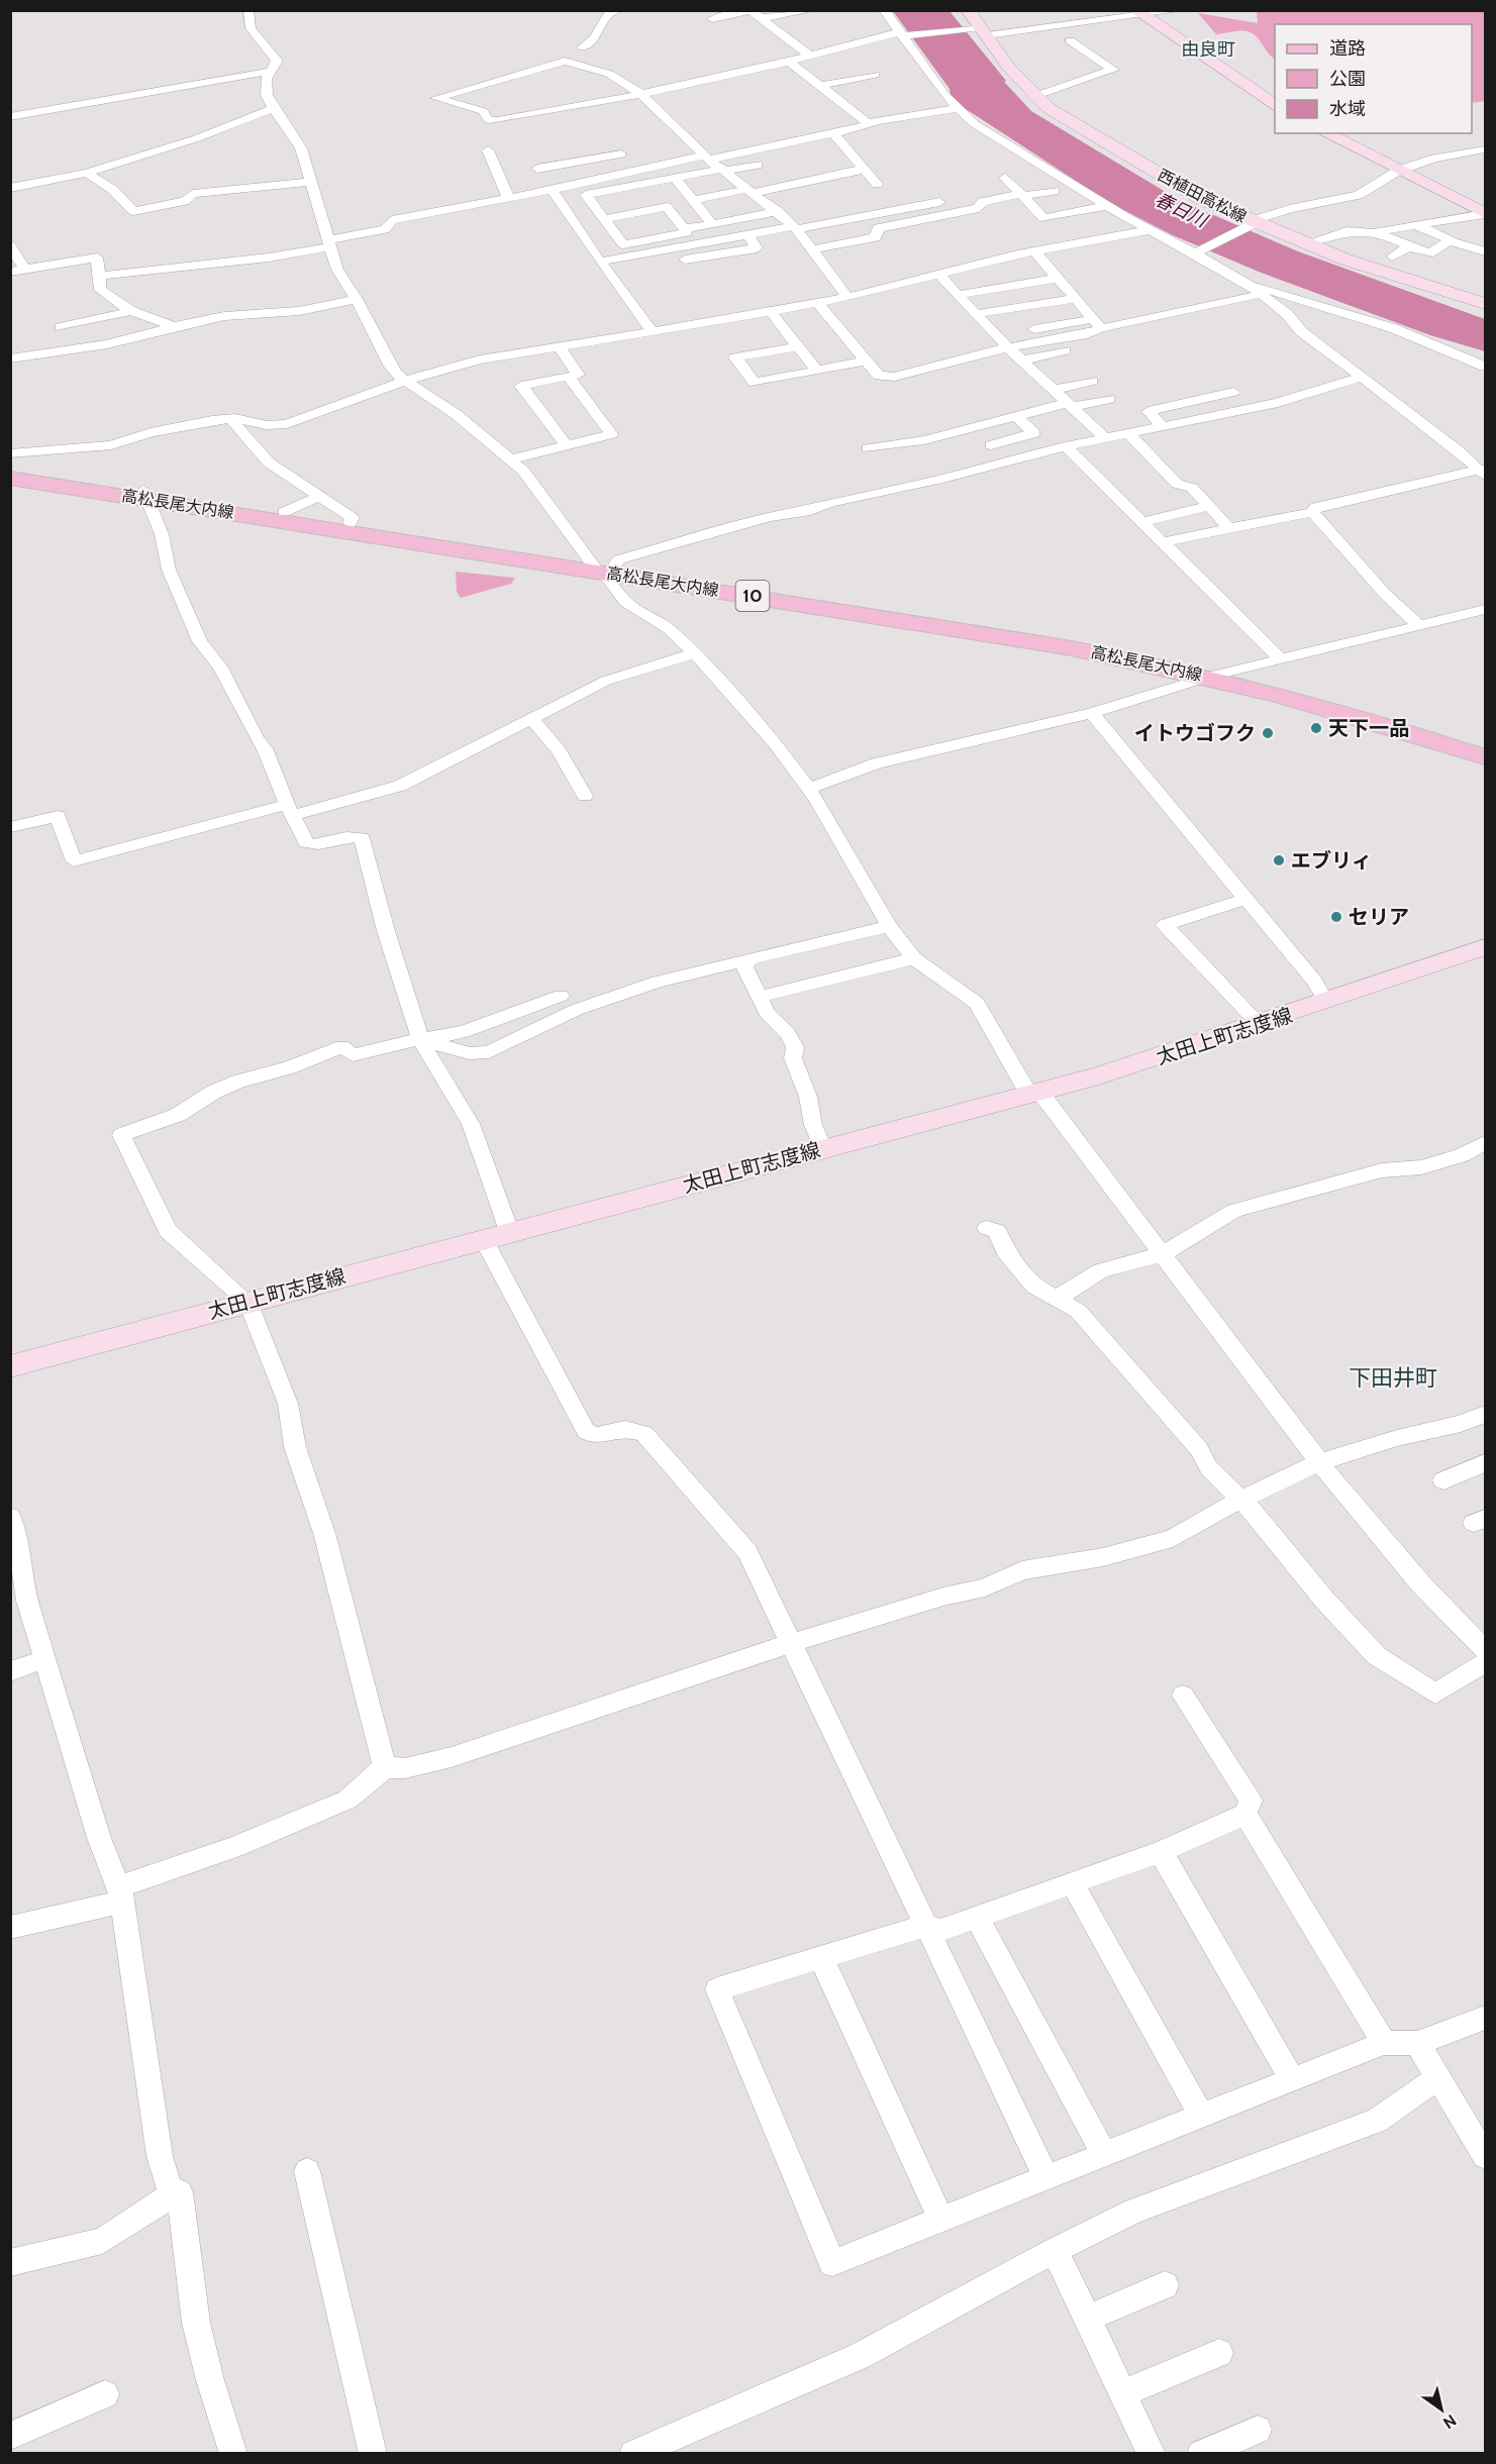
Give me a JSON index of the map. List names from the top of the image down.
{
  "streets": {
    "main road": [
      "西植田高松線",
      "高松長尾大内線",
      "10",
      "太田上町志度線"
    ]
  },
  "districts": ["由良町", "下田井町"],
  "water": ["春日川"],
  "places": [
    "天下一品",
    "イトウゴフク",
    "エブリィ",
    "セリア"
  ],
  "legend": ["道路", "公園", "水域"],
  "north": "bottom right"
}
